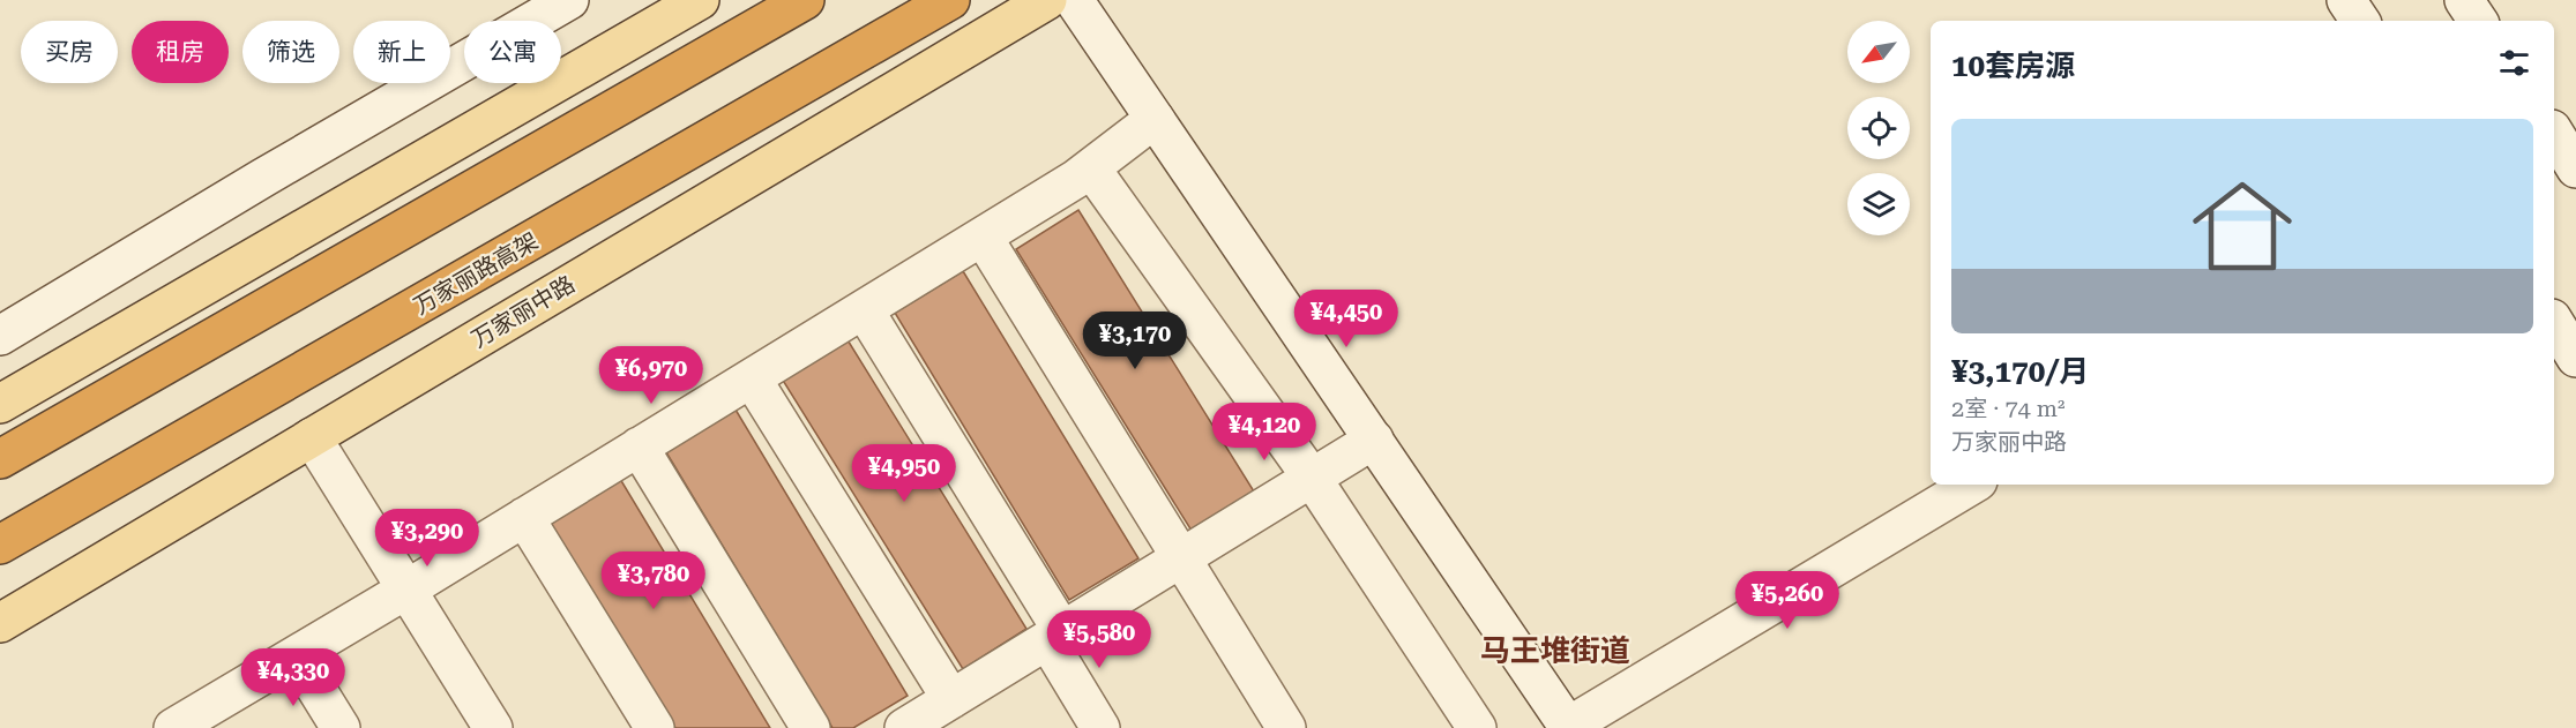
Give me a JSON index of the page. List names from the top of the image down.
{
  "streets": {
    "highway": ["万家丽路高架"],
    "main road": ["万家丽中路"]
  },
  "districts": ["马王堆街道"],
  "north": "bottom left",
  "page": {
    "chip": [
      "买房",
      "租房",
      "筛选",
      "新上",
      "公寓"
    ],
    "heading": "10套房源",
    "list": [
      {
        "name": "¥3,170/月",
        "note": "2室 · 74 m² · 万家丽中路"
      }
    ],
    "price": [
      "¥4,450",
      "¥3,170",
      "¥6,970",
      "¥4,120",
      "¥4,950",
      "¥3,290",
      "¥3,780",
      "¥5,260",
      "¥5,580",
      "¥4,330"
    ]
  }
}
